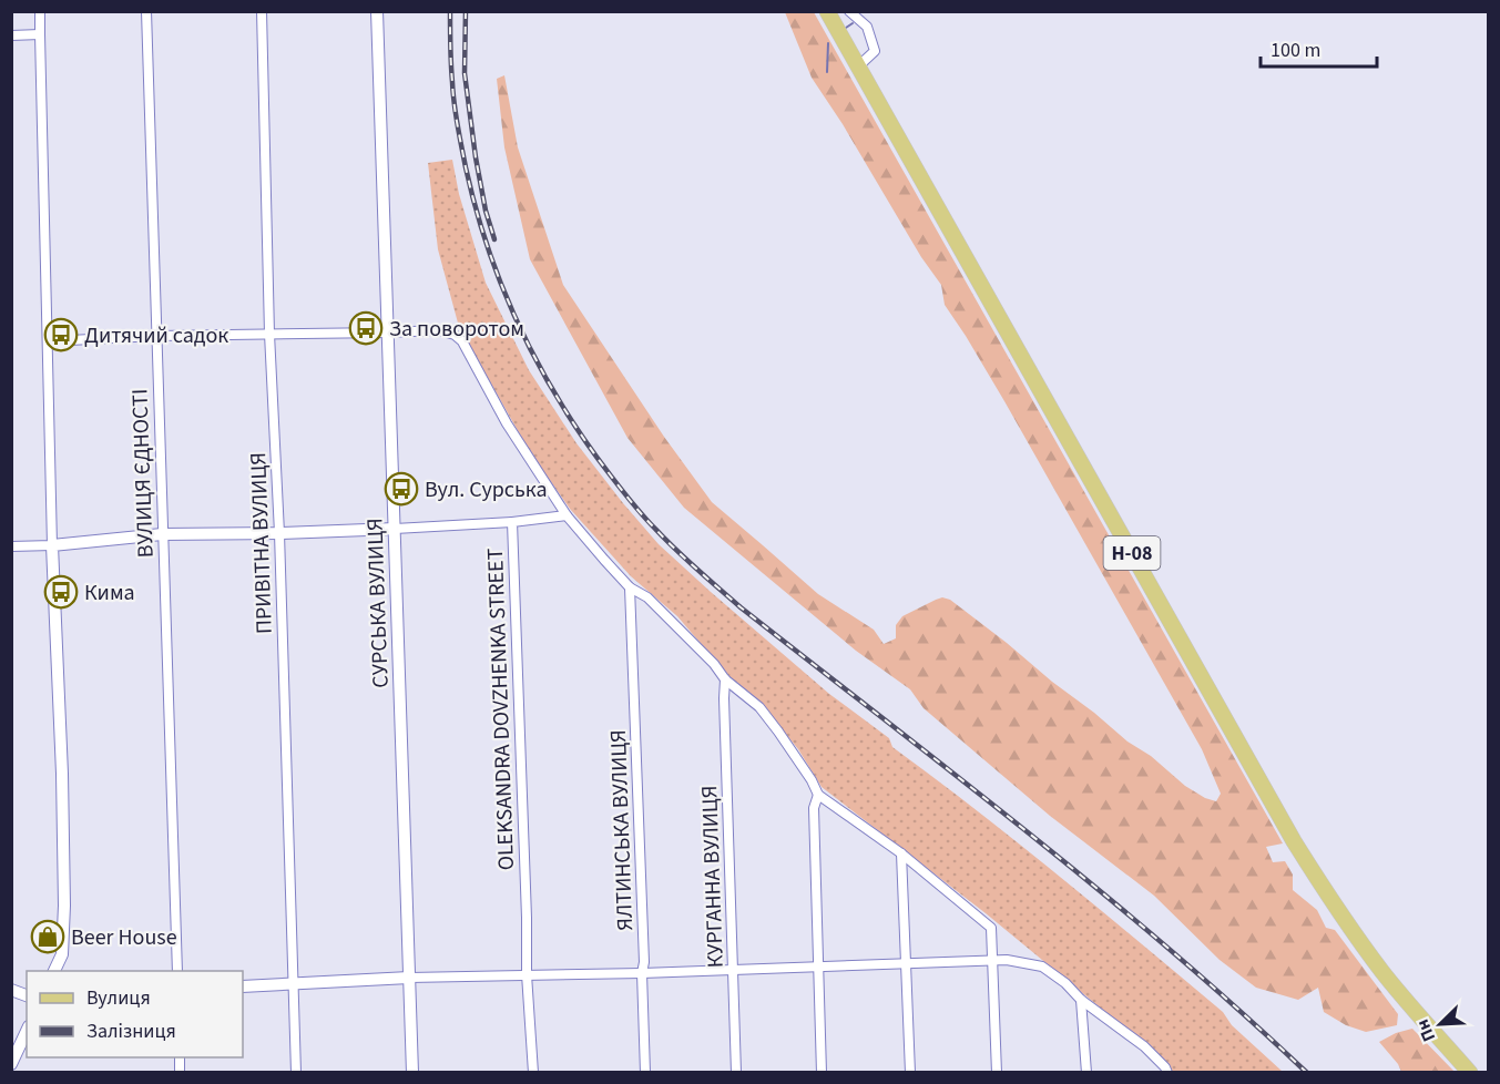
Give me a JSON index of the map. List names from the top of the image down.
{
  "streets": {
    "main road": ["Н-08"],
    "street": [
      "ВУЛИЦЯ ЄДНОСТІ",
      "ПРИВІТНА ВУЛИЦЯ",
      "СУРСЬКА ВУЛИЦЯ",
      "OLEKSANDRA DOVZHENKA STREET",
      "ЯЛТИНСЬКА ВУЛИЦЯ",
      "КУРГАННА ВУЛИЦЯ"
    ]
  },
  "places": {
    "bus stop": [
      "За поворотом",
      "Дитячий садок",
      "Вул. Сурська",
      "Кима"
    ],
    "shop": ["Beer House"]
  },
  "legend": ["Вулиця", "Залізниця"],
  "scale_bar": "100 m",
  "north": "bottom left"
}
